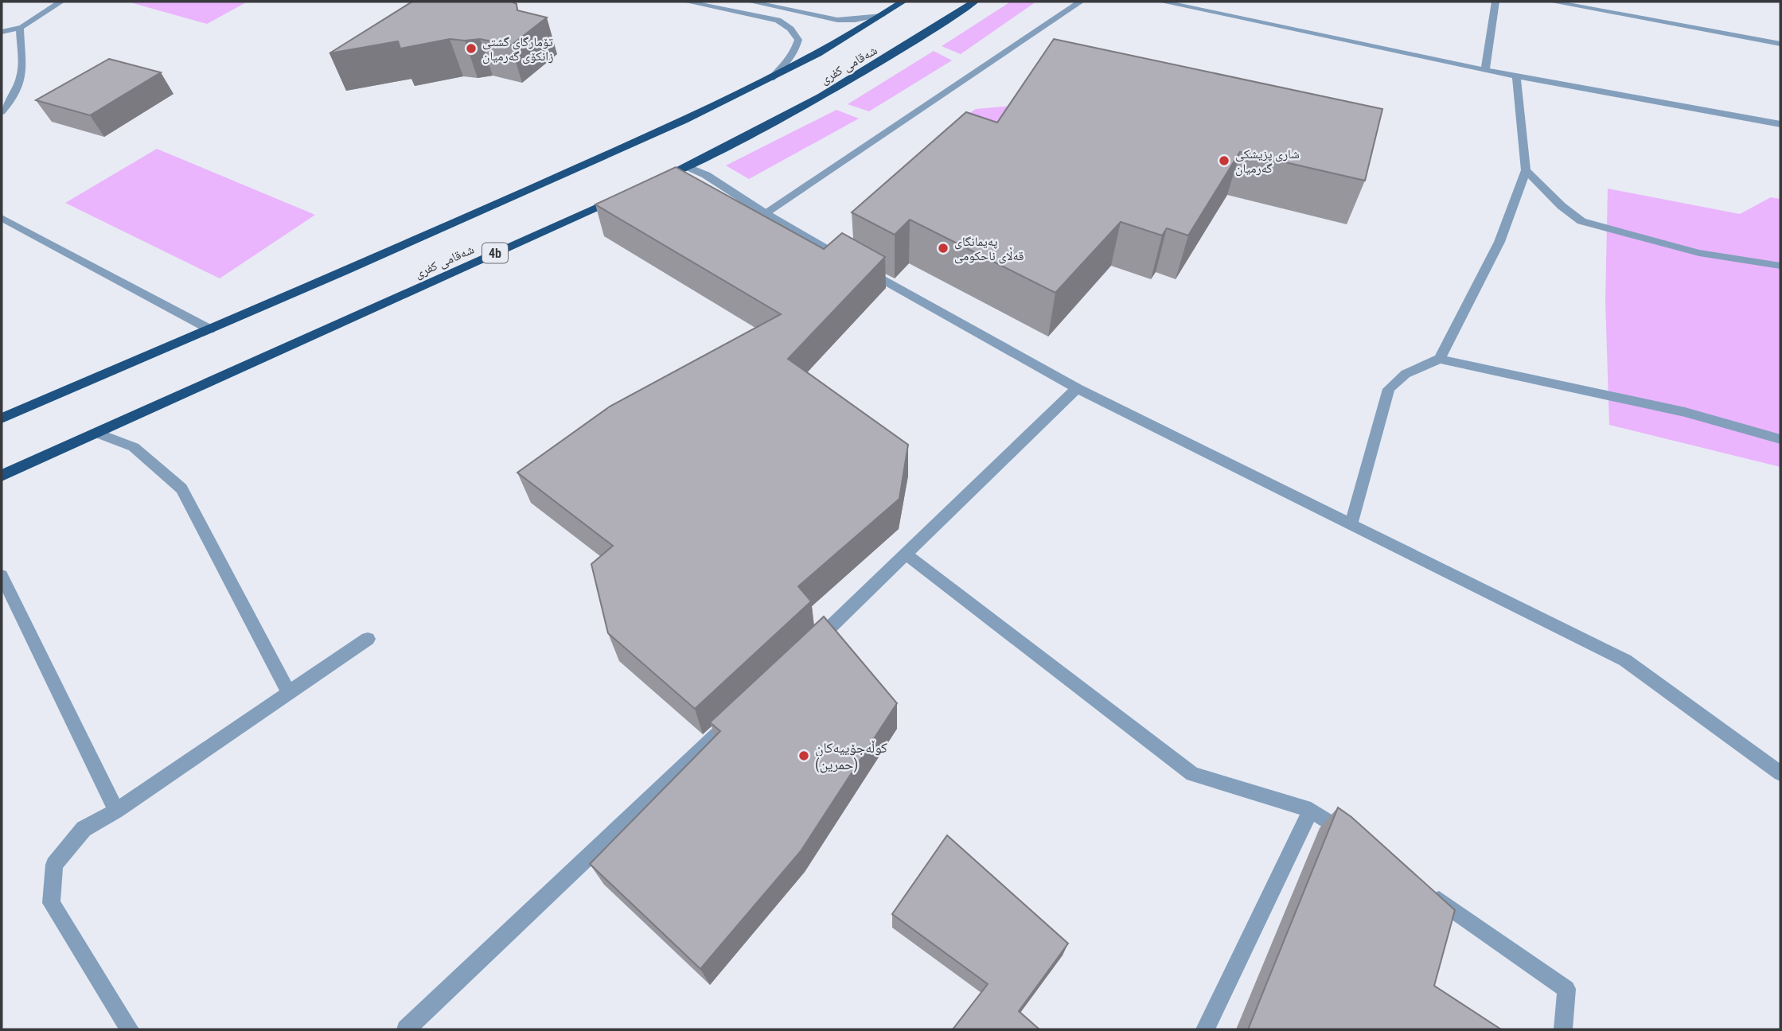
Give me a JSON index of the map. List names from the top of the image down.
{
  "streets": {
    "highway": ["شەقامی کفری", "4b"]
  },
  "places": [
    "تۆمارگای گشتی زانکۆی گەرمیان",
    "شاری پزیشکی گەرمیان",
    "پەیمانگای قەڵای ناحکومی",
    "کوڵەجۆییەکان (حمرین)"
  ]
}
